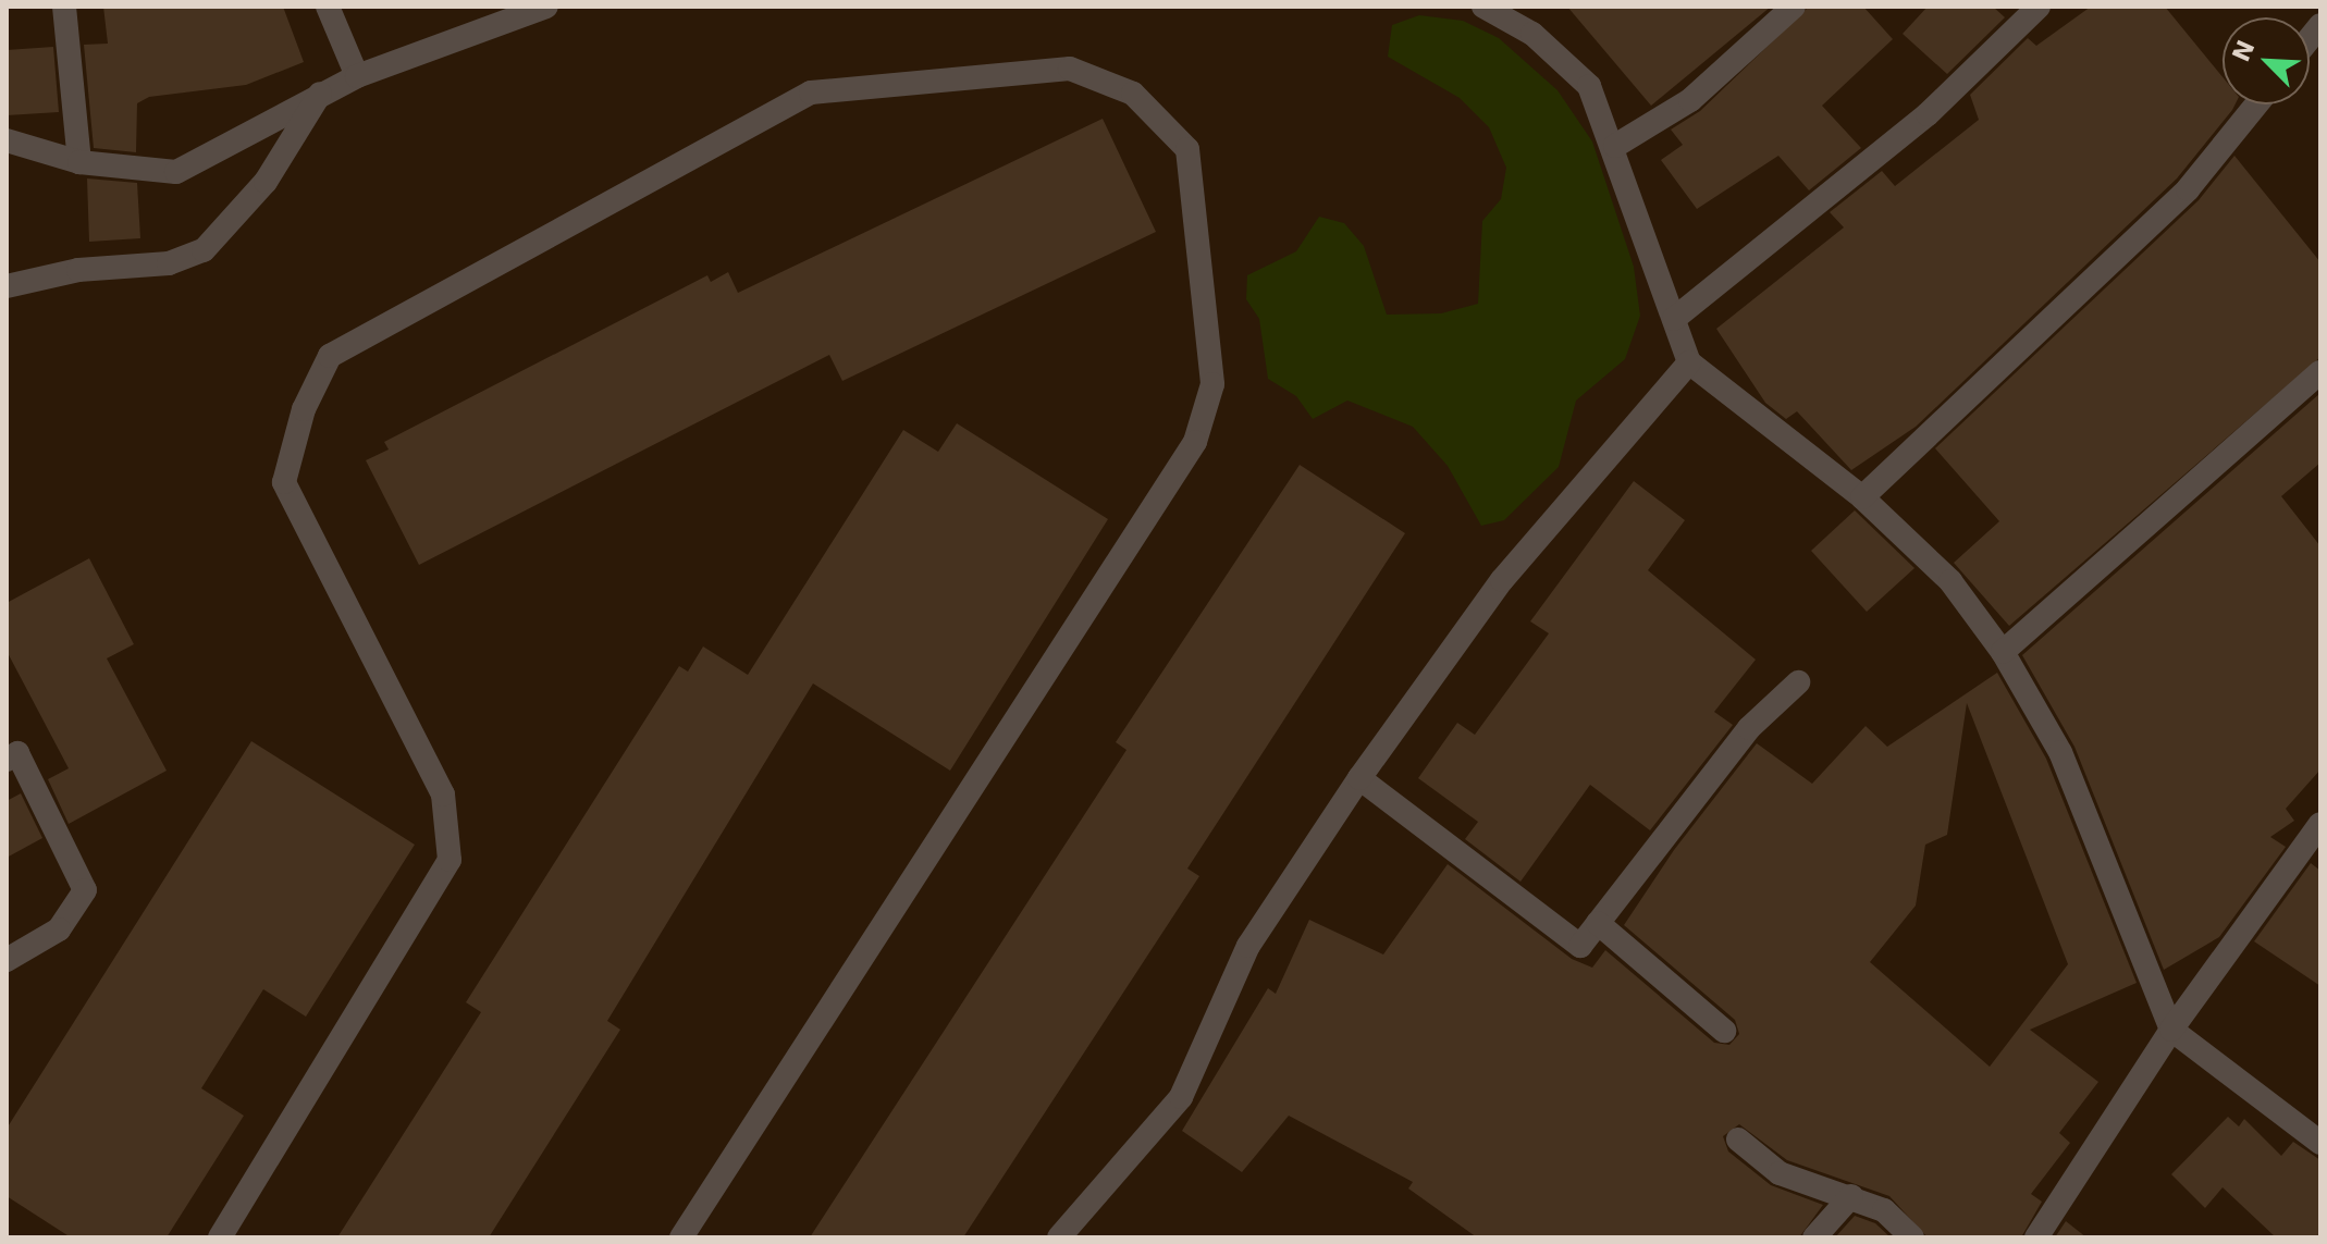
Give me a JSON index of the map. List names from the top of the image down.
{
  "north": "top left"
}
